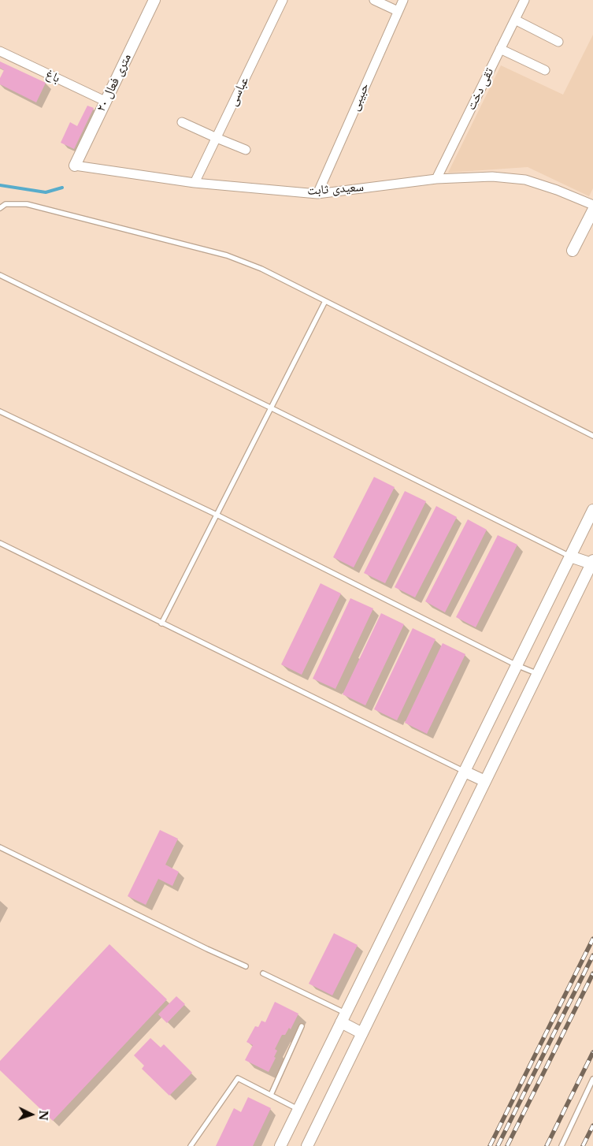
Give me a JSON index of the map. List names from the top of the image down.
{
  "streets": {
    "street": [
      "باغ",
      "۲۰ متری فعال",
      "تقی دخت",
      "عباسی",
      "حبیبی",
      "سعیدی ثابت"
    ]
  },
  "crossings": [
    ["باغ", "۲۰ متری فعال"],
    ["۲۰ متری فعال", "سعیدی ثابت"],
    ["تقی دخت", "سعیدی ثابت"],
    ["عباسی", "سعیدی ثابت"],
    ["حبیبی", "سعیدی ثابت"]
  ],
  "north": "right"
}
